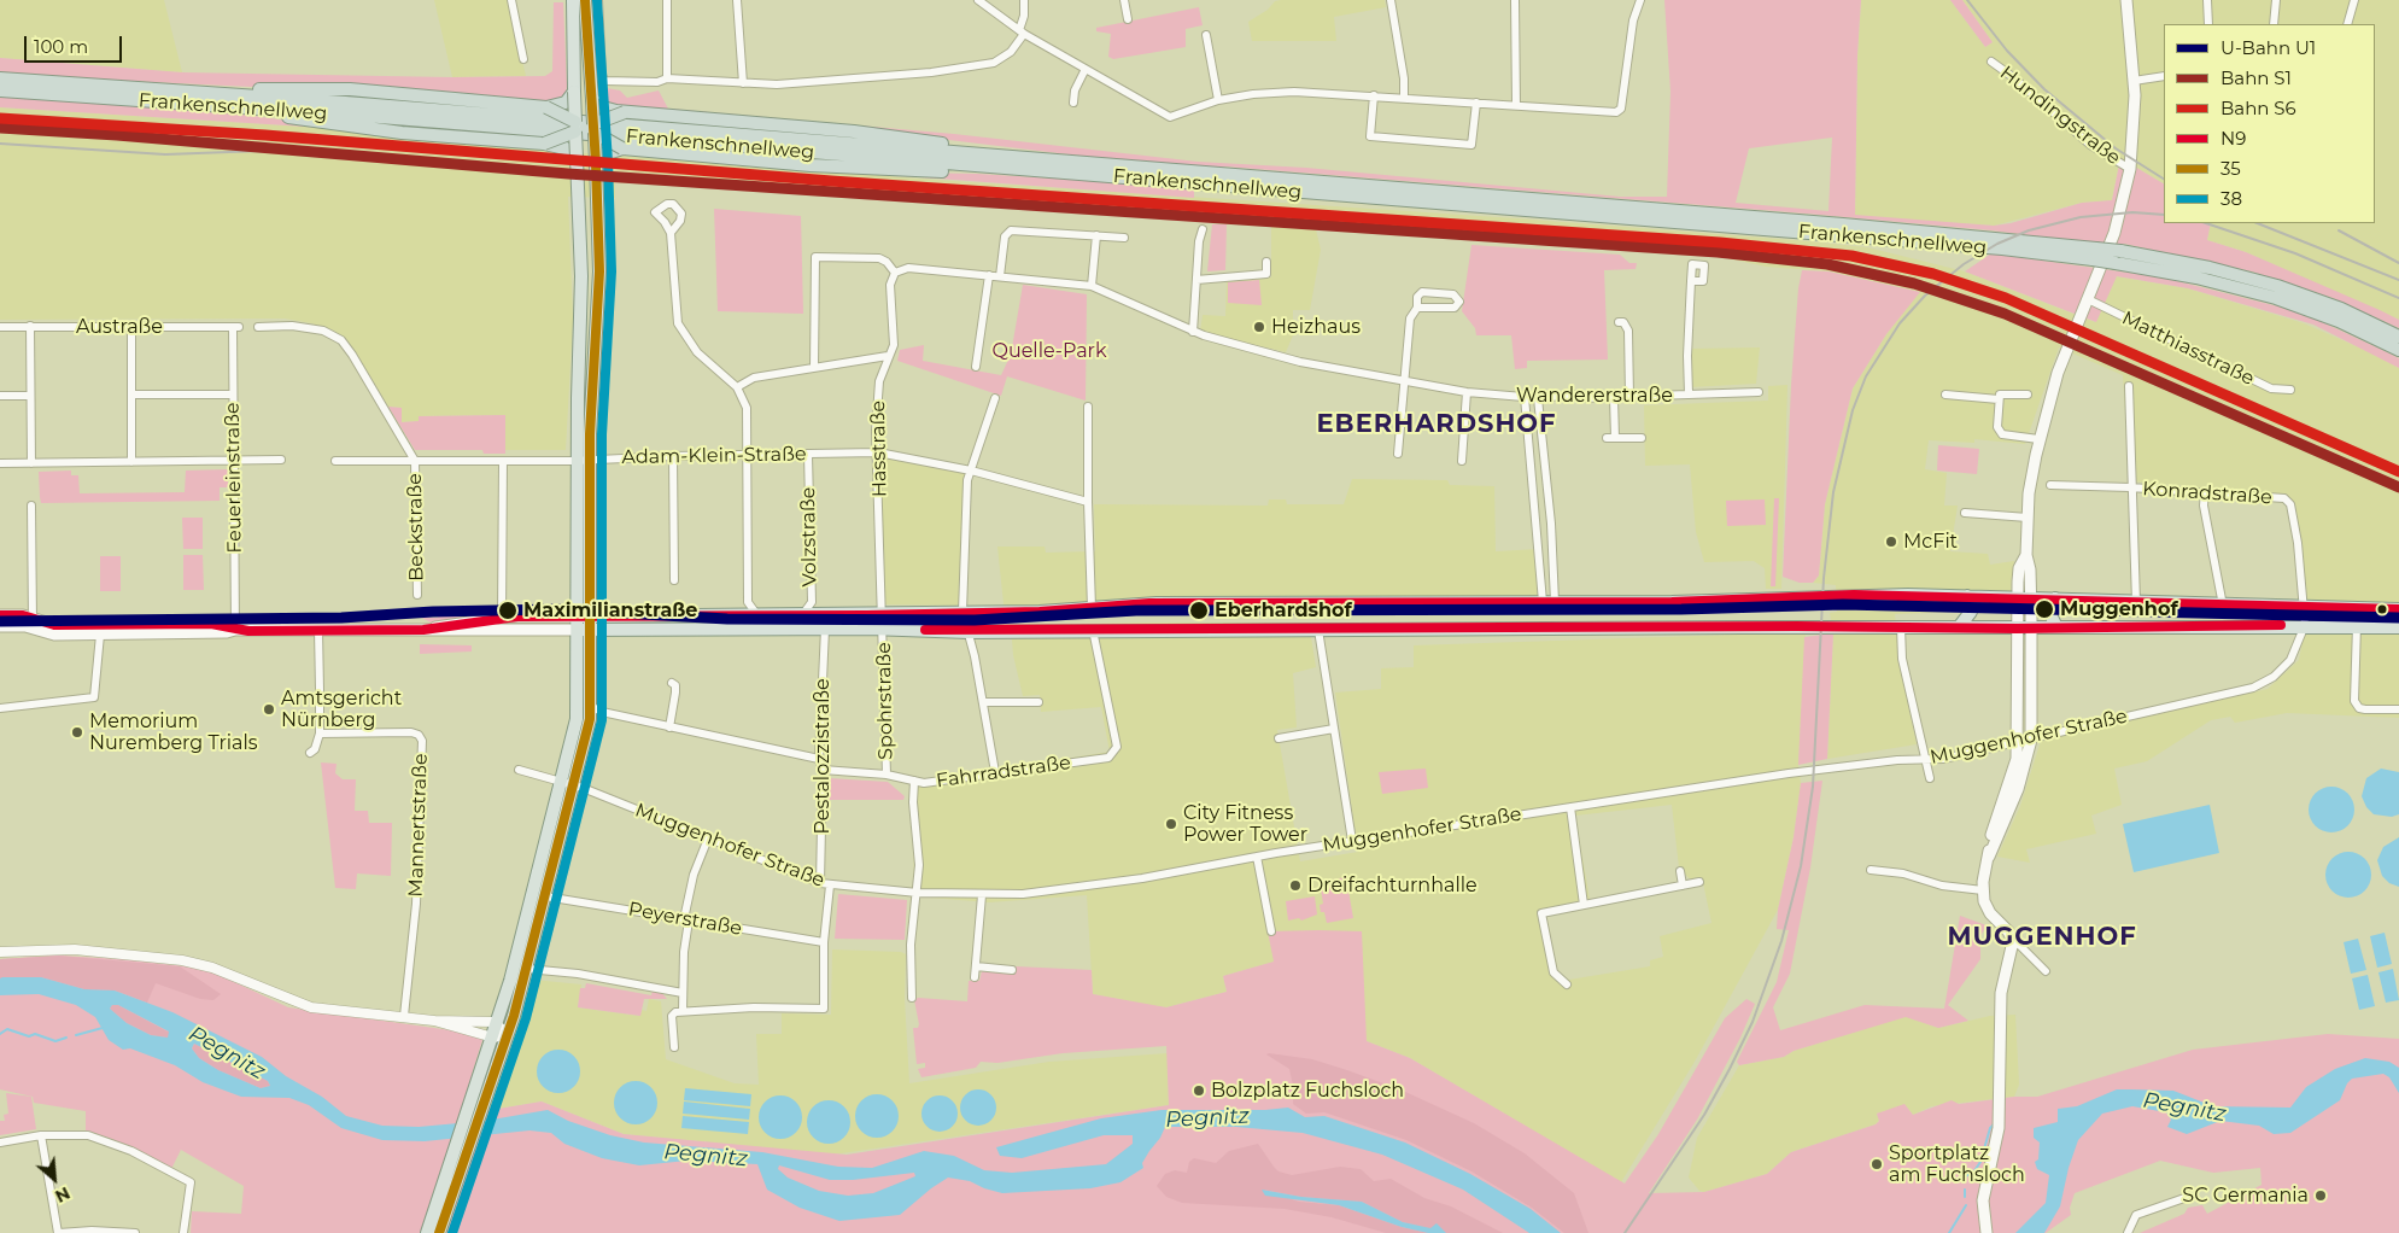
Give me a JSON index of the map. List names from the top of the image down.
{
  "streets": {
    "highway": ["Frankenschnellweg"],
    "street": [
      "Hundingstraße",
      "Austraße",
      "Matthiasstraße",
      "Wandererstraße",
      "Hasstraße",
      "Adam-Klein-Straße",
      "Feuerleinstraße",
      "Konradstraße",
      "Beckstraße",
      "Volzstraße",
      "Spohrstraße",
      "Muggenhofer Straße",
      "Pestalozzistraße",
      "Fahrradstraße",
      "Mannertstraße",
      "Peyerstraße"
    ]
  },
  "crossings": [
    ["Austraße", "Feuerleinstraße"],
    ["Wandererstraße", "Hasstraße"],
    ["Hasstraße", "Adam-Klein-Straße"],
    ["Hasstraße", "Spohrstraße"],
    ["Adam-Klein-Straße", "Beckstraße"],
    ["Adam-Klein-Straße", "Volzstraße"],
    ["Spohrstraße", "Fahrradstraße"],
    ["Muggenhofer Straße", "Pestalozzistraße"],
    ["Pestalozzistraße", "Fahrradstraße"]
  ],
  "districts": ["EBERHARDSHOF", "MUGGENHOF"],
  "water": ["Pegnitz"],
  "parks": ["Quelle-Park"],
  "places": [
    "Heizhaus",
    "McFit",
    "Muggenhof",
    "Maximilianstraße",
    "Eberhardshof",
    "Amtsgericht Nürnberg",
    "Memorium Nuremberg Trials",
    "City Fitness Power Tower",
    "Dreifachturnhalle",
    "Bolzplatz Fuchsloch",
    "Sportplatz am Fuchsloch",
    "SC Germania"
  ],
  "lines": [
    "transit line 35",
    "transit line 38",
    "rail line S6",
    "rail line S1",
    "transit line N9",
    "metro line U1"
  ],
  "legend": [
    "U-Bahn U1",
    "Bahn S1",
    "Bahn S6",
    "N9",
    "35",
    "38"
  ],
  "scale_bar": "100 m",
  "north": "bottom right"
}
